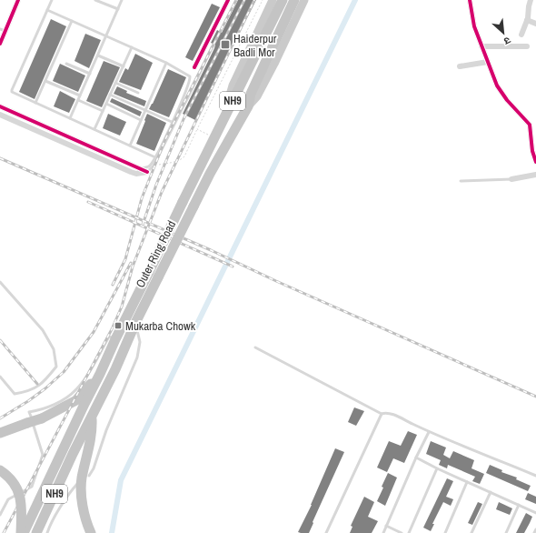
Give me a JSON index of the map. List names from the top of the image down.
{
  "streets": {
    "highway": ["NH9", "Outer Ring Road"]
  },
  "crossings": [
    ["NH9", "Outer Ring Road"]
  ],
  "places": {
    "transit": ["Haiderpur Badli Mor", "Mukarba Chowk"]
  },
  "north": "bottom right"
}
